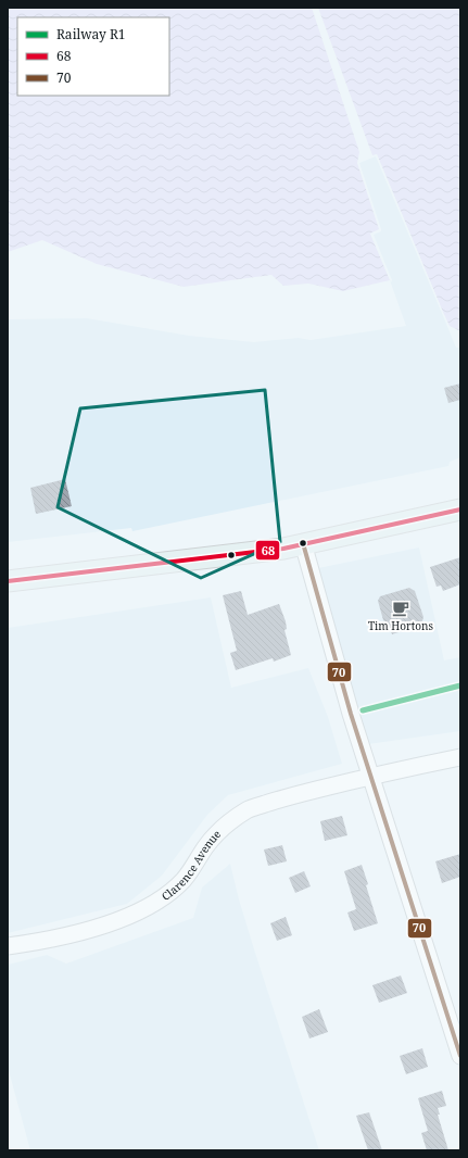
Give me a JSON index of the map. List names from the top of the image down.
{
  "streets": {
    "street": ["Clarence Avenue"]
  },
  "places": {
    "cafe": ["Tim Hortons"]
  },
  "lines": ["transit line 68", "transit line 70", "rail line R1"],
  "legend": ["Railway R1", "68", "70"]
}
